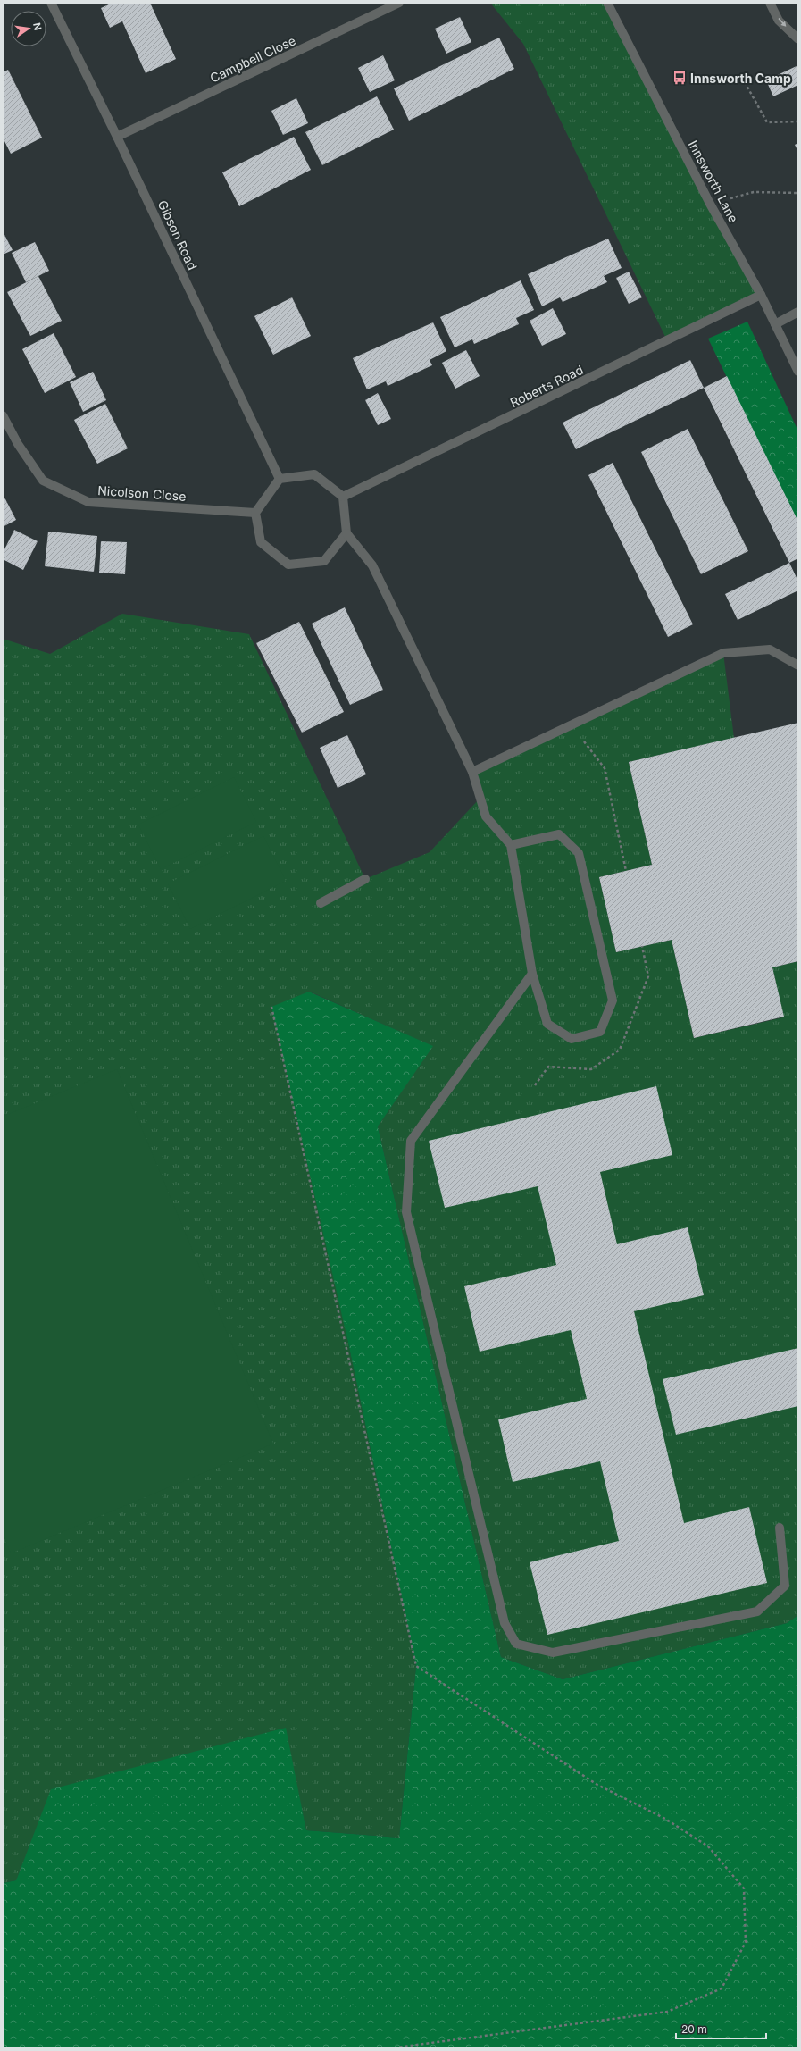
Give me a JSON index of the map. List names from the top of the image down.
{
  "streets": {
    "street": [
      "Campbell Close",
      "Innsworth Lane",
      "Gibson Road",
      "Roberts Road",
      "Nicolson Close"
    ]
  },
  "crossings": [
    ["Campbell Close", "Gibson Road"],
    ["Innsworth Lane", "Roberts Road"],
    ["Gibson Road", "Roberts Road"],
    ["Gibson Road", "Nicolson Close"],
    ["Roberts Road", "Nicolson Close"]
  ],
  "places": {
    "bus stop": ["Innsworth Camp"]
  },
  "scale_bar": "20 m",
  "north": "right"
}
